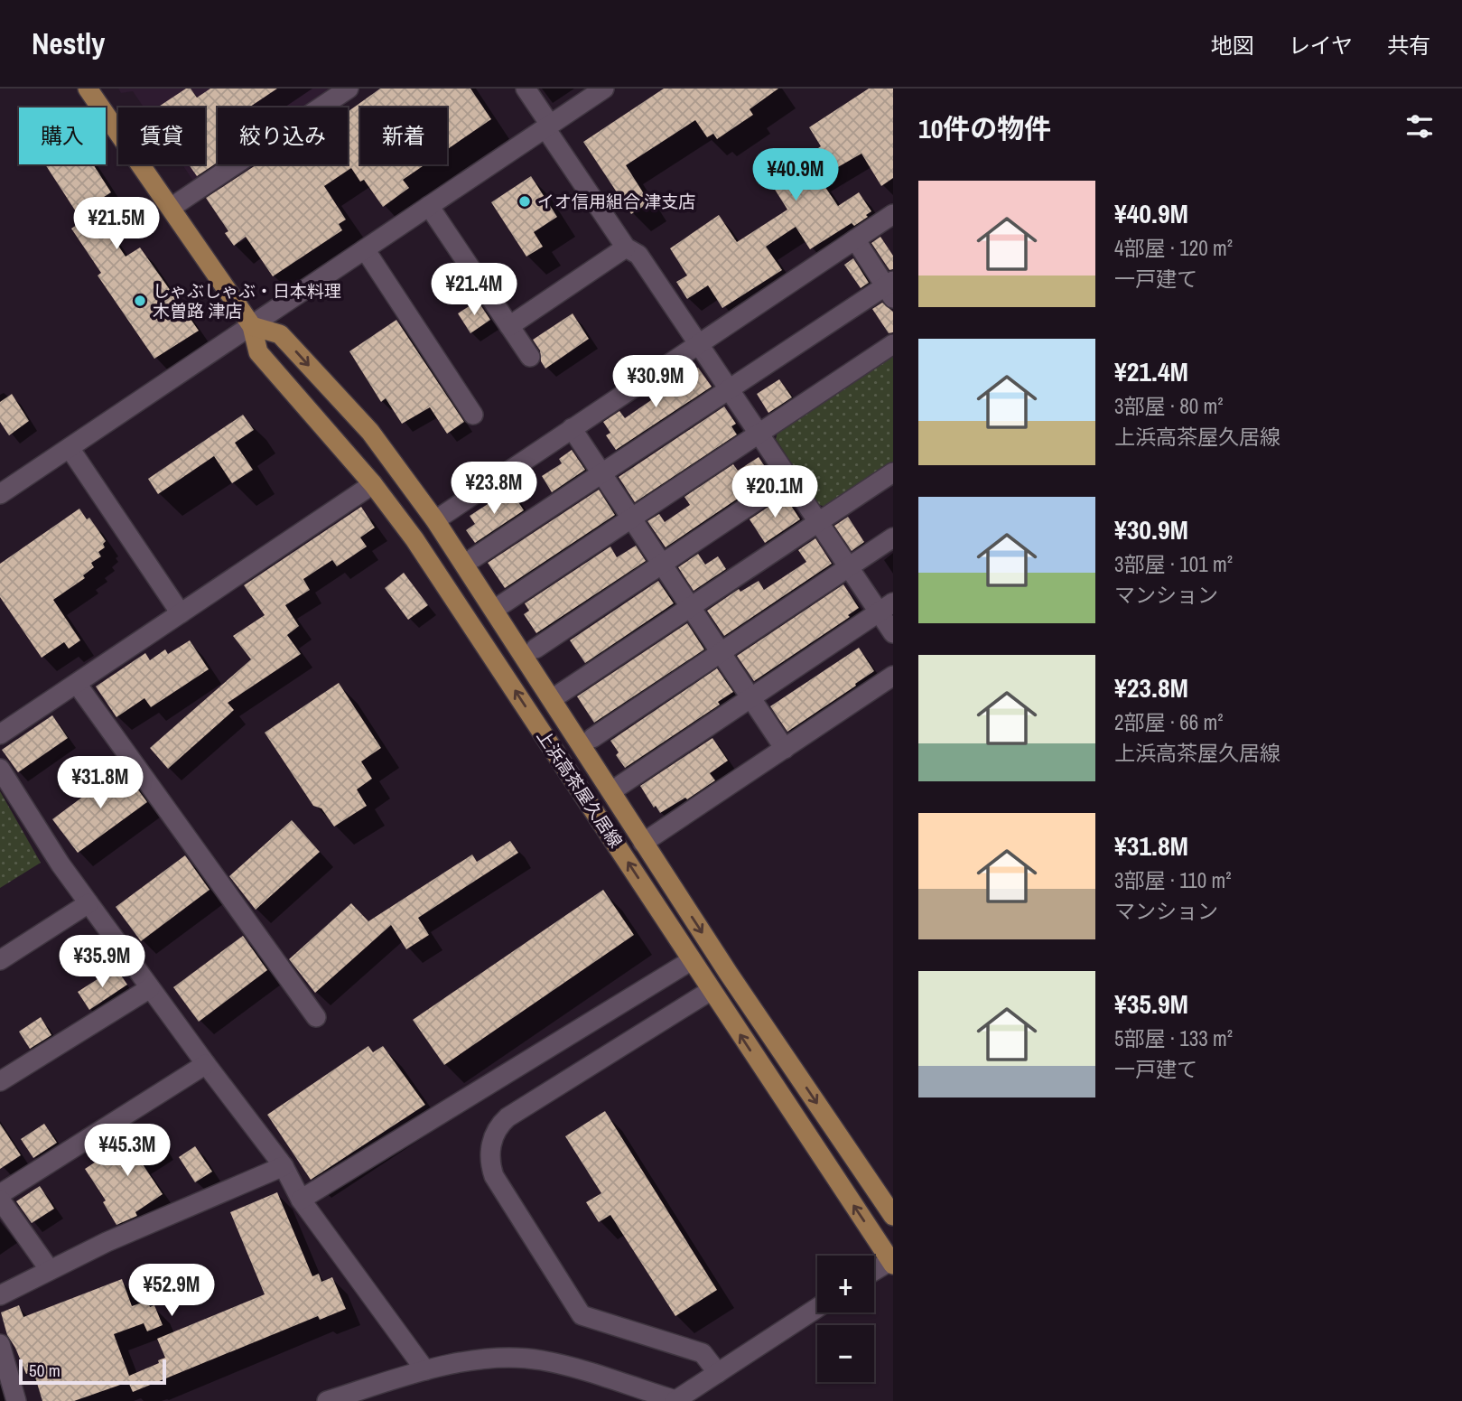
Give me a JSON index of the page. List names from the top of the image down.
{
  "streets": {
    "main road": ["上浜高茶屋久居線"]
  },
  "places": ["イオ信用組合 津支店", "しゃぶしゃぶ・日本料理 木曽路 津店"],
  "scale_bar": "50 m",
  "page": {
    "header": "Nestly",
    "nav": ["地図", "レイヤ", "共有"],
    "heading": "10件の物件",
    "chip": [
      "購入",
      "賃貸",
      "絞り込み",
      "新着"
    ],
    "price": [
      "¥40.9M",
      "¥21.5M",
      "¥21.4M",
      "¥30.9M",
      "¥23.8M",
      "¥20.1M",
      "¥31.8M",
      "¥35.9M",
      "¥45.3M",
      "¥52.9M"
    ],
    "list": [
      {
        "name": "¥40.9M",
        "note": "4部屋 · 120 m² · 一戸建て"
      },
      {
        "name": "¥21.4M",
        "note": "3部屋 · 80 m² · 上浜高茶屋久居線"
      },
      {
        "name": "¥30.9M",
        "note": "3部屋 · 101 m² · マンション"
      },
      {
        "name": "¥23.8M",
        "note": "2部屋 · 66 m² · 上浜高茶屋久居線"
      },
      {
        "name": "¥31.8M",
        "note": "3部屋 · 110 m² · マンション"
      },
      {
        "name": "¥35.9M",
        "note": "5部屋 · 133 m² · 一戸建て"
      }
    ],
    "map_buttons": ["+", "−"],
    "scale": "50 m"
  }
}
